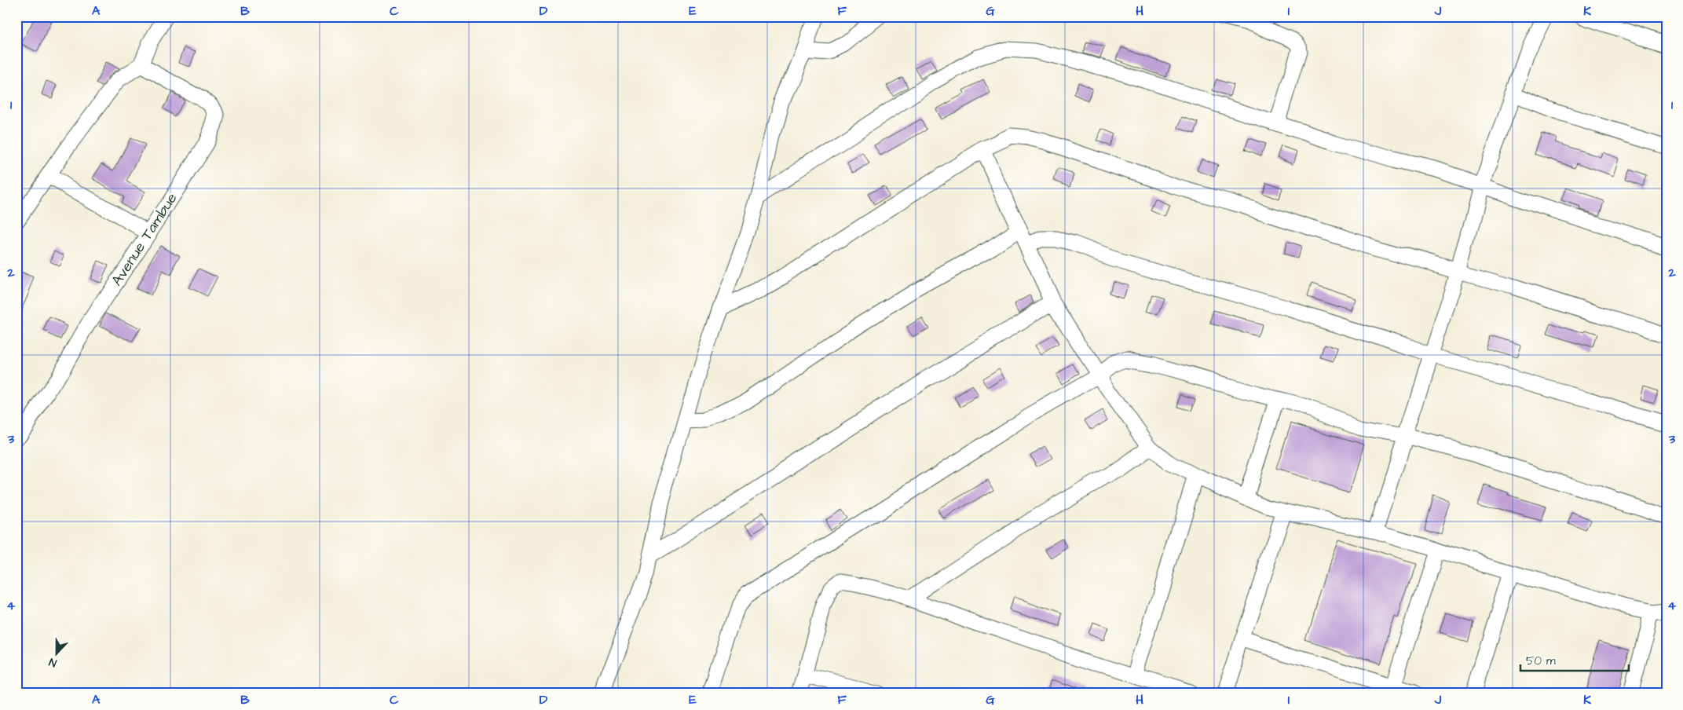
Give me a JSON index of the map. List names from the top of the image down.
{
  "streets": {
    "street": ["Avenue Tambue"]
  },
  "scale_bar": "50 m",
  "north": "bottom",
  "grid": {
    "columns": [
      "A",
      "B",
      "C",
      "D",
      "E",
      "F",
      "G",
      "H",
      "I",
      "J",
      "K"
    ],
    "rows": [
      "1",
      "2",
      "3",
      "4"
    ]
  }
}
